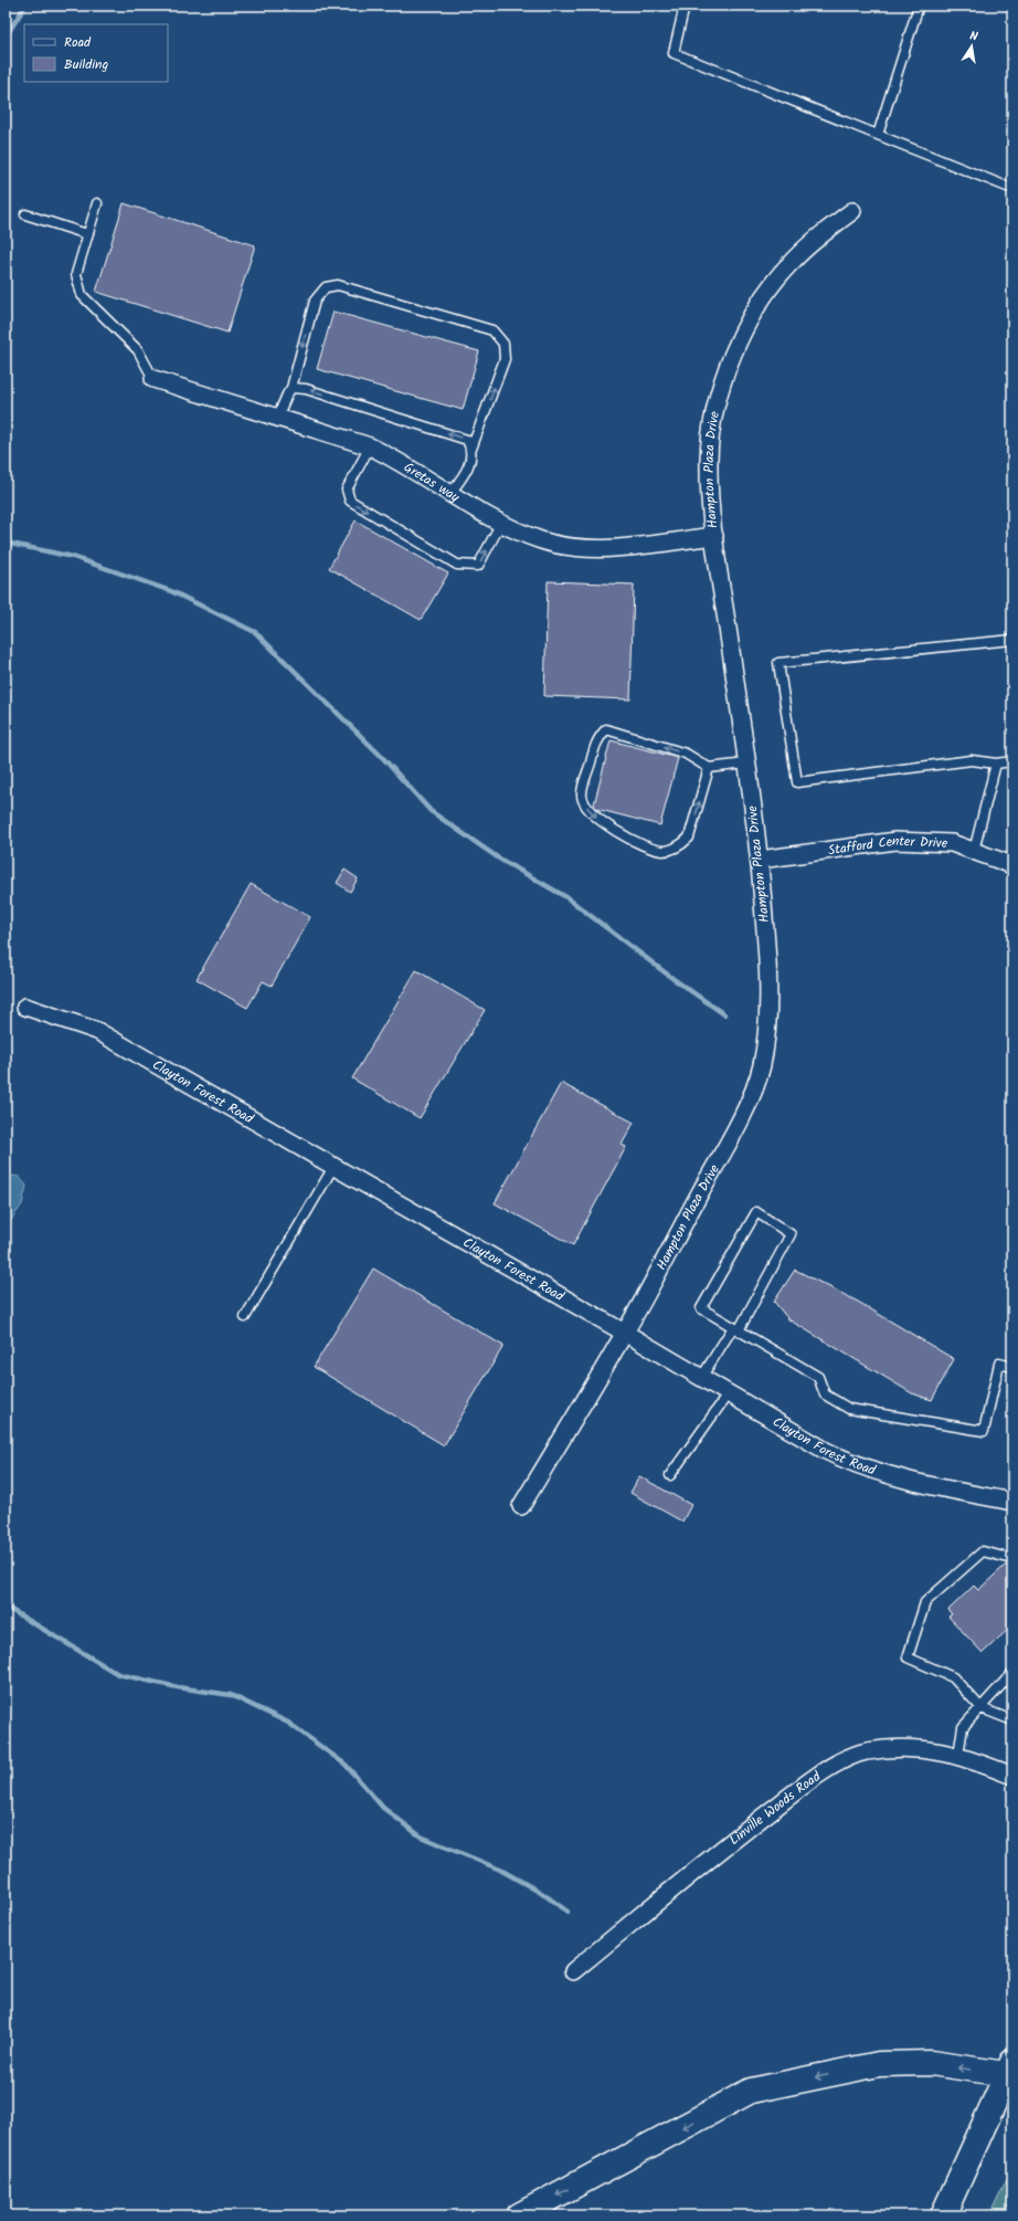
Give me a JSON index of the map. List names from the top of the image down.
{
  "streets": {
    "street": [
      "Hampton Plaza Drive",
      "Gretas way",
      "Stafford Center Drive",
      "Clayton Forest Road",
      "Linville Woods Road"
    ]
  },
  "crossings": [
    ["Hampton Plaza Drive", "Gretas way"],
    ["Hampton Plaza Drive", "Stafford Center Drive"],
    ["Hampton Plaza Drive", "Clayton Forest Road"]
  ],
  "legend": ["Road", "Building"],
  "north": "top"
}
